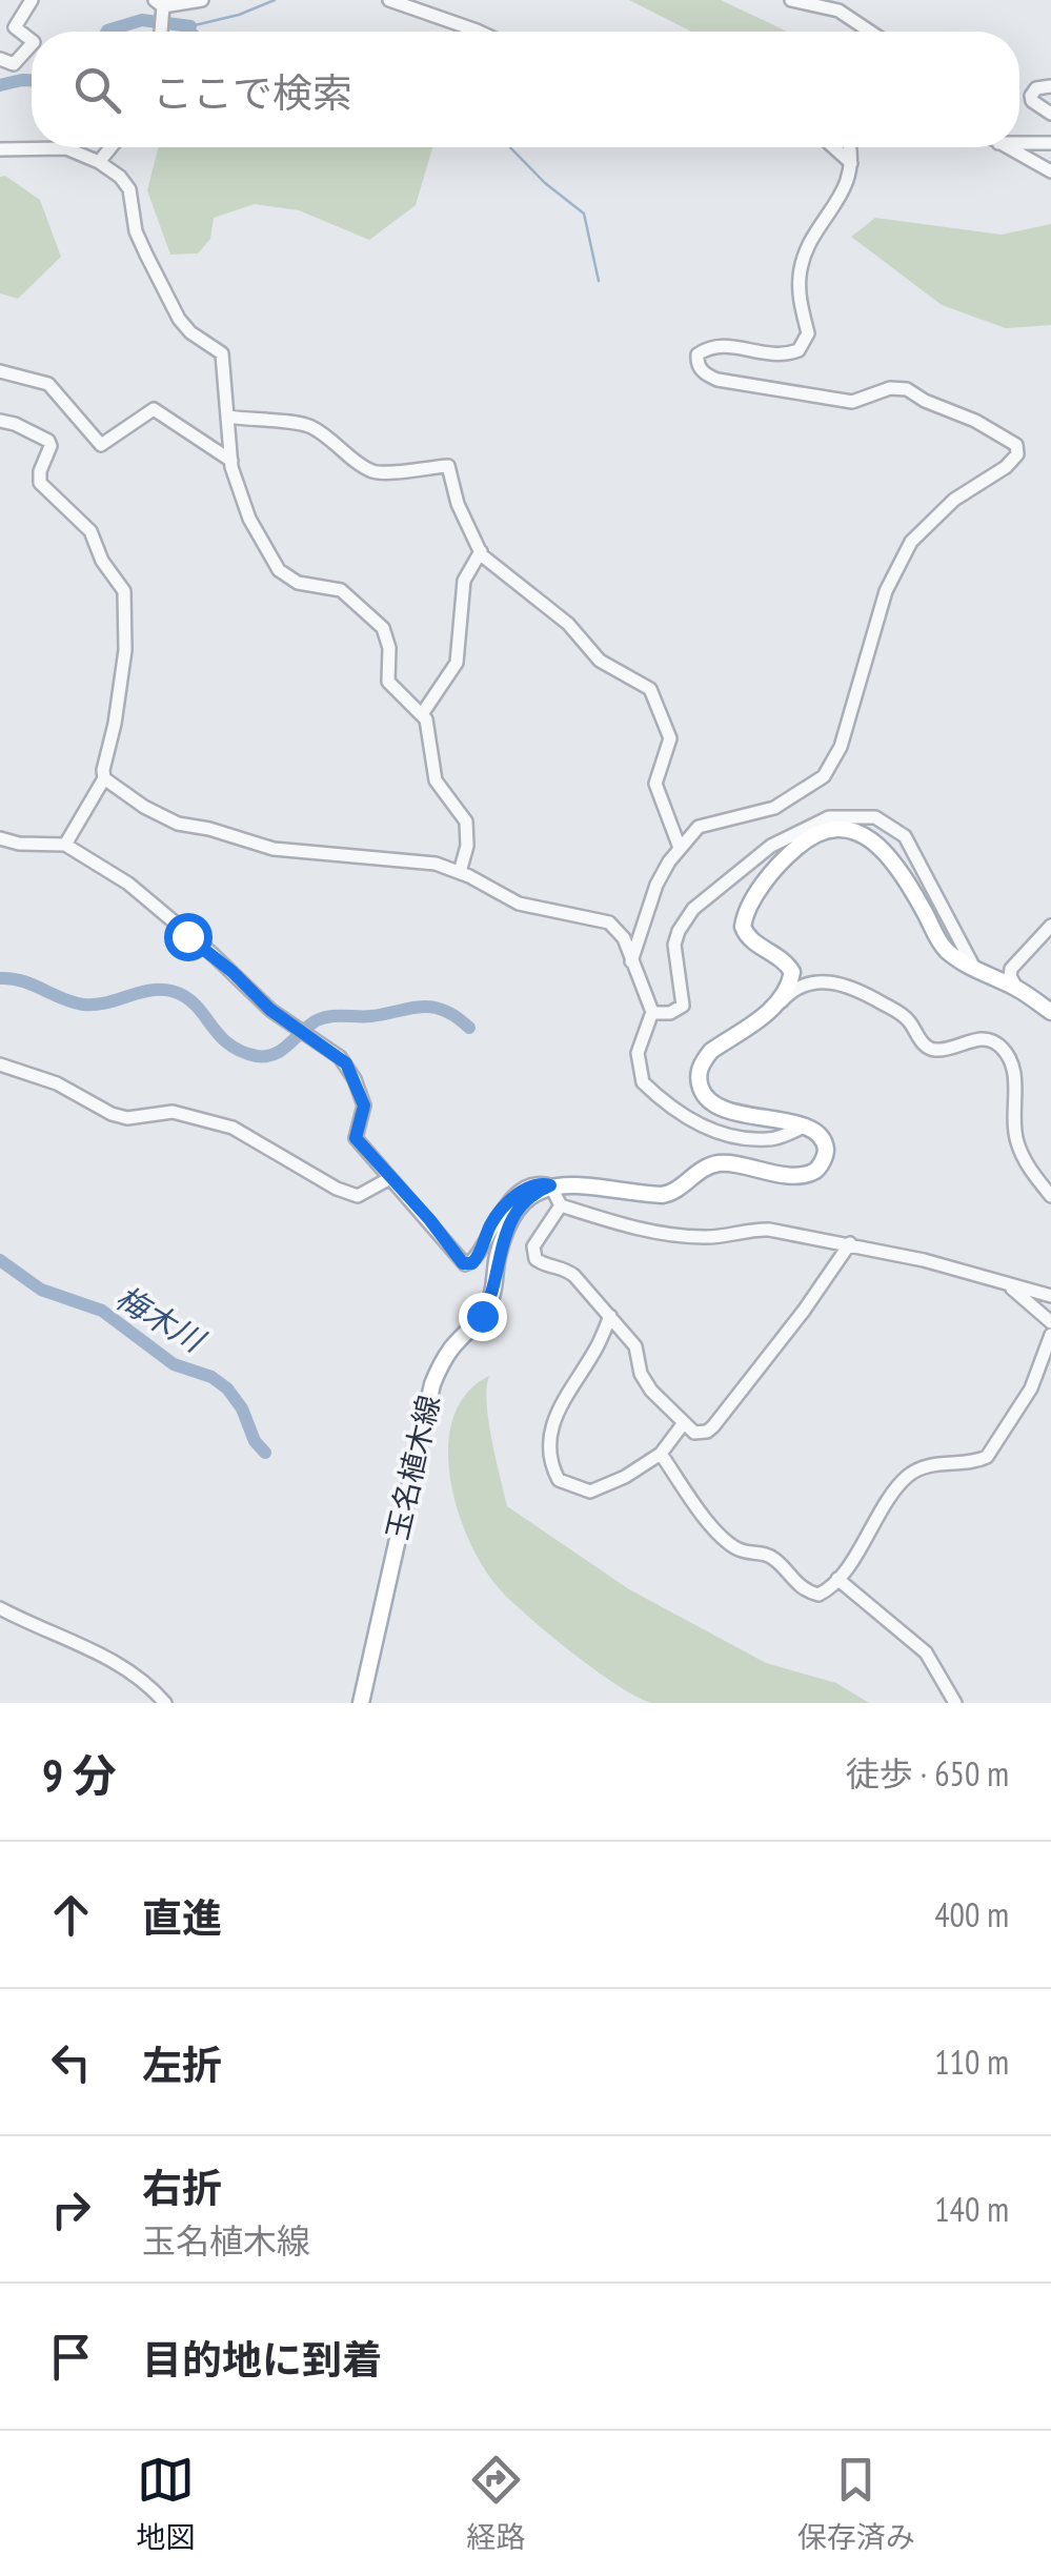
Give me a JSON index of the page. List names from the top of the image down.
{
  "streets": {
    "main road": ["玉名植木線"]
  },
  "water": ["梅木川"],
  "page": {
    "search": "ここで検索",
    "heading": ["9 分", "徒歩 · 650 m"],
    "list": [
      ["直進", "400 m"],
      ["左折", "110 m"],
      ["右折", "玉名植木線", "140 m"],
      "目的地に到着"
    ],
    "nav": ["地図", "経路", "保存済み"]
  }
}
